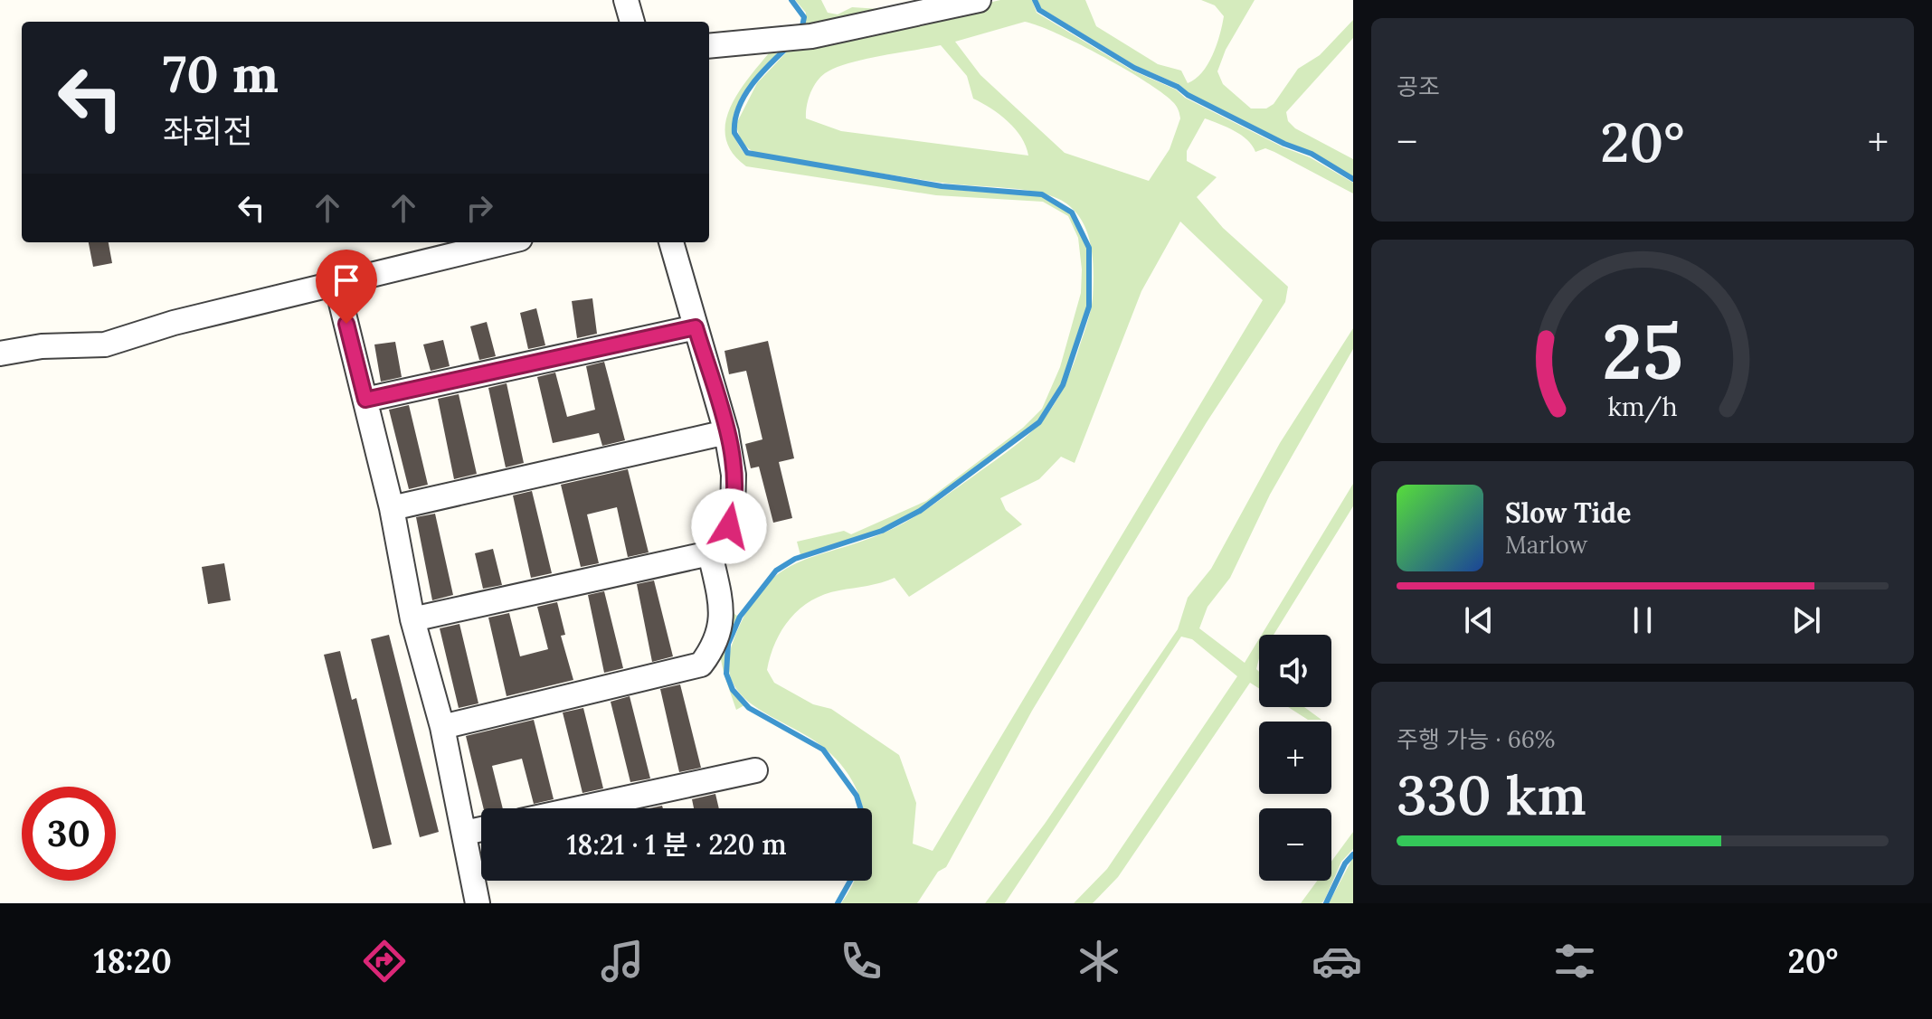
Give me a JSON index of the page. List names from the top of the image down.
{
  "page": {
    "tile": [
      "공조",
      ["주행 가능 · 66%", "330 km"]
    ],
    "turn": ["70 m", "좌회전"],
    "heat": ["−", "20°", "+"],
    "song": ["Slow Tide", "Marlow"],
    "map_buttons": ["+", "−"],
    "limit": "30",
    "trip": "18:21 · 1 분 · 220 m",
    "tabs": ["18:20", "20°"],
    "gauge": ["25", "km/h"]
  }
}
